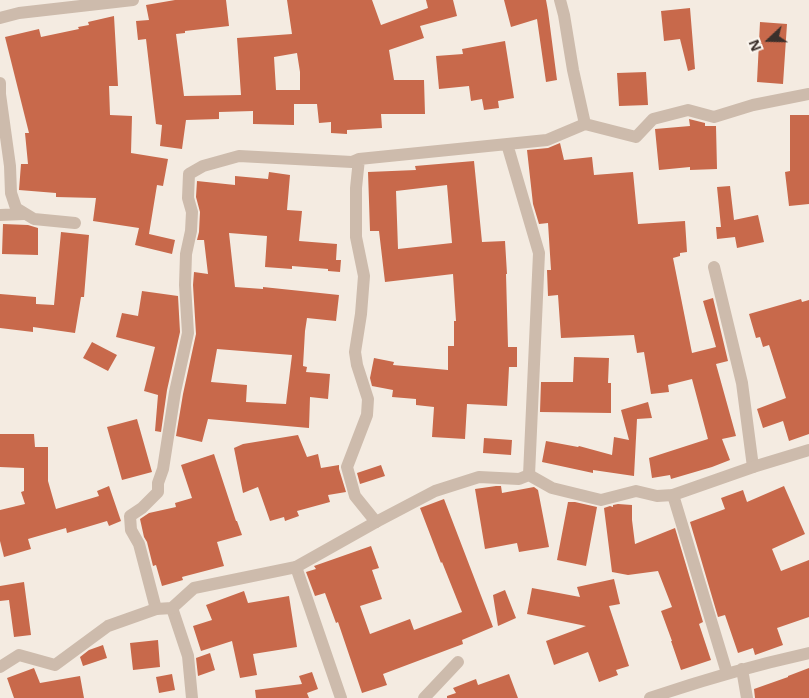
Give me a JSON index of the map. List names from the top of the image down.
{
  "north": "left"
}
